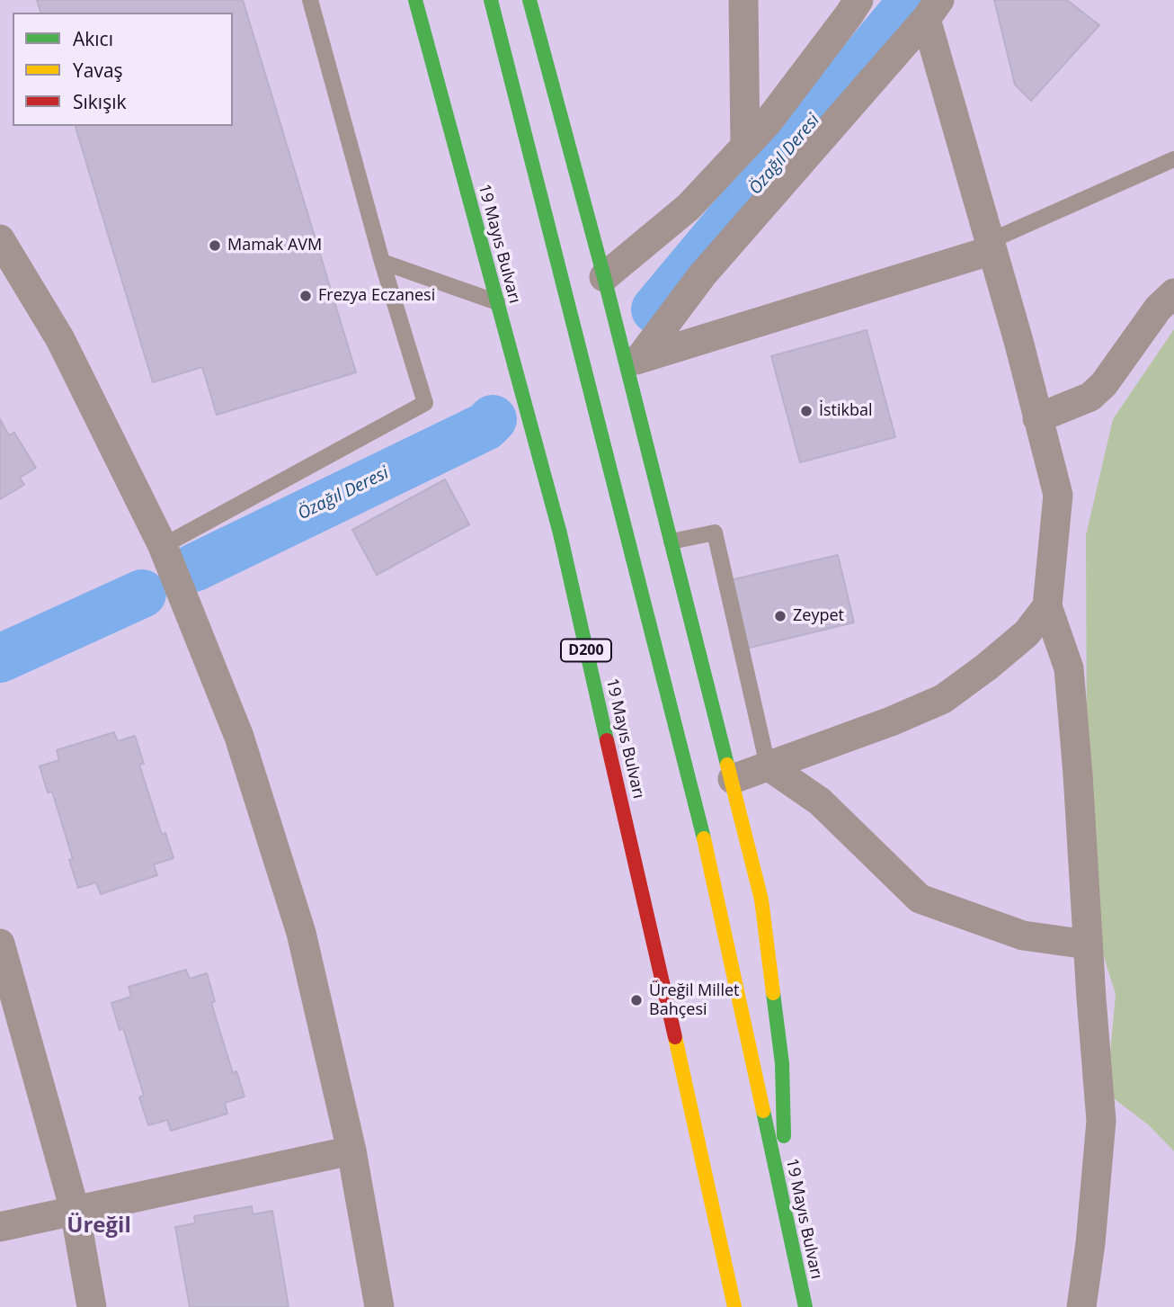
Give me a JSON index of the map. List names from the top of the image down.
{
  "streets": {
    "highway": ["19 Mayıs Bulvarı", "D200"]
  },
  "districts": ["Üreğil"],
  "water": ["Özağıl Deresi"],
  "places": [
    "Mamak AVM",
    "Frezya Eczanesi",
    "İstikbal",
    "Zeypet",
    "Üreğil Millet Bahçesi"
  ],
  "legend": ["Akıcı", "Yavaş", "Sıkışık"]
}
